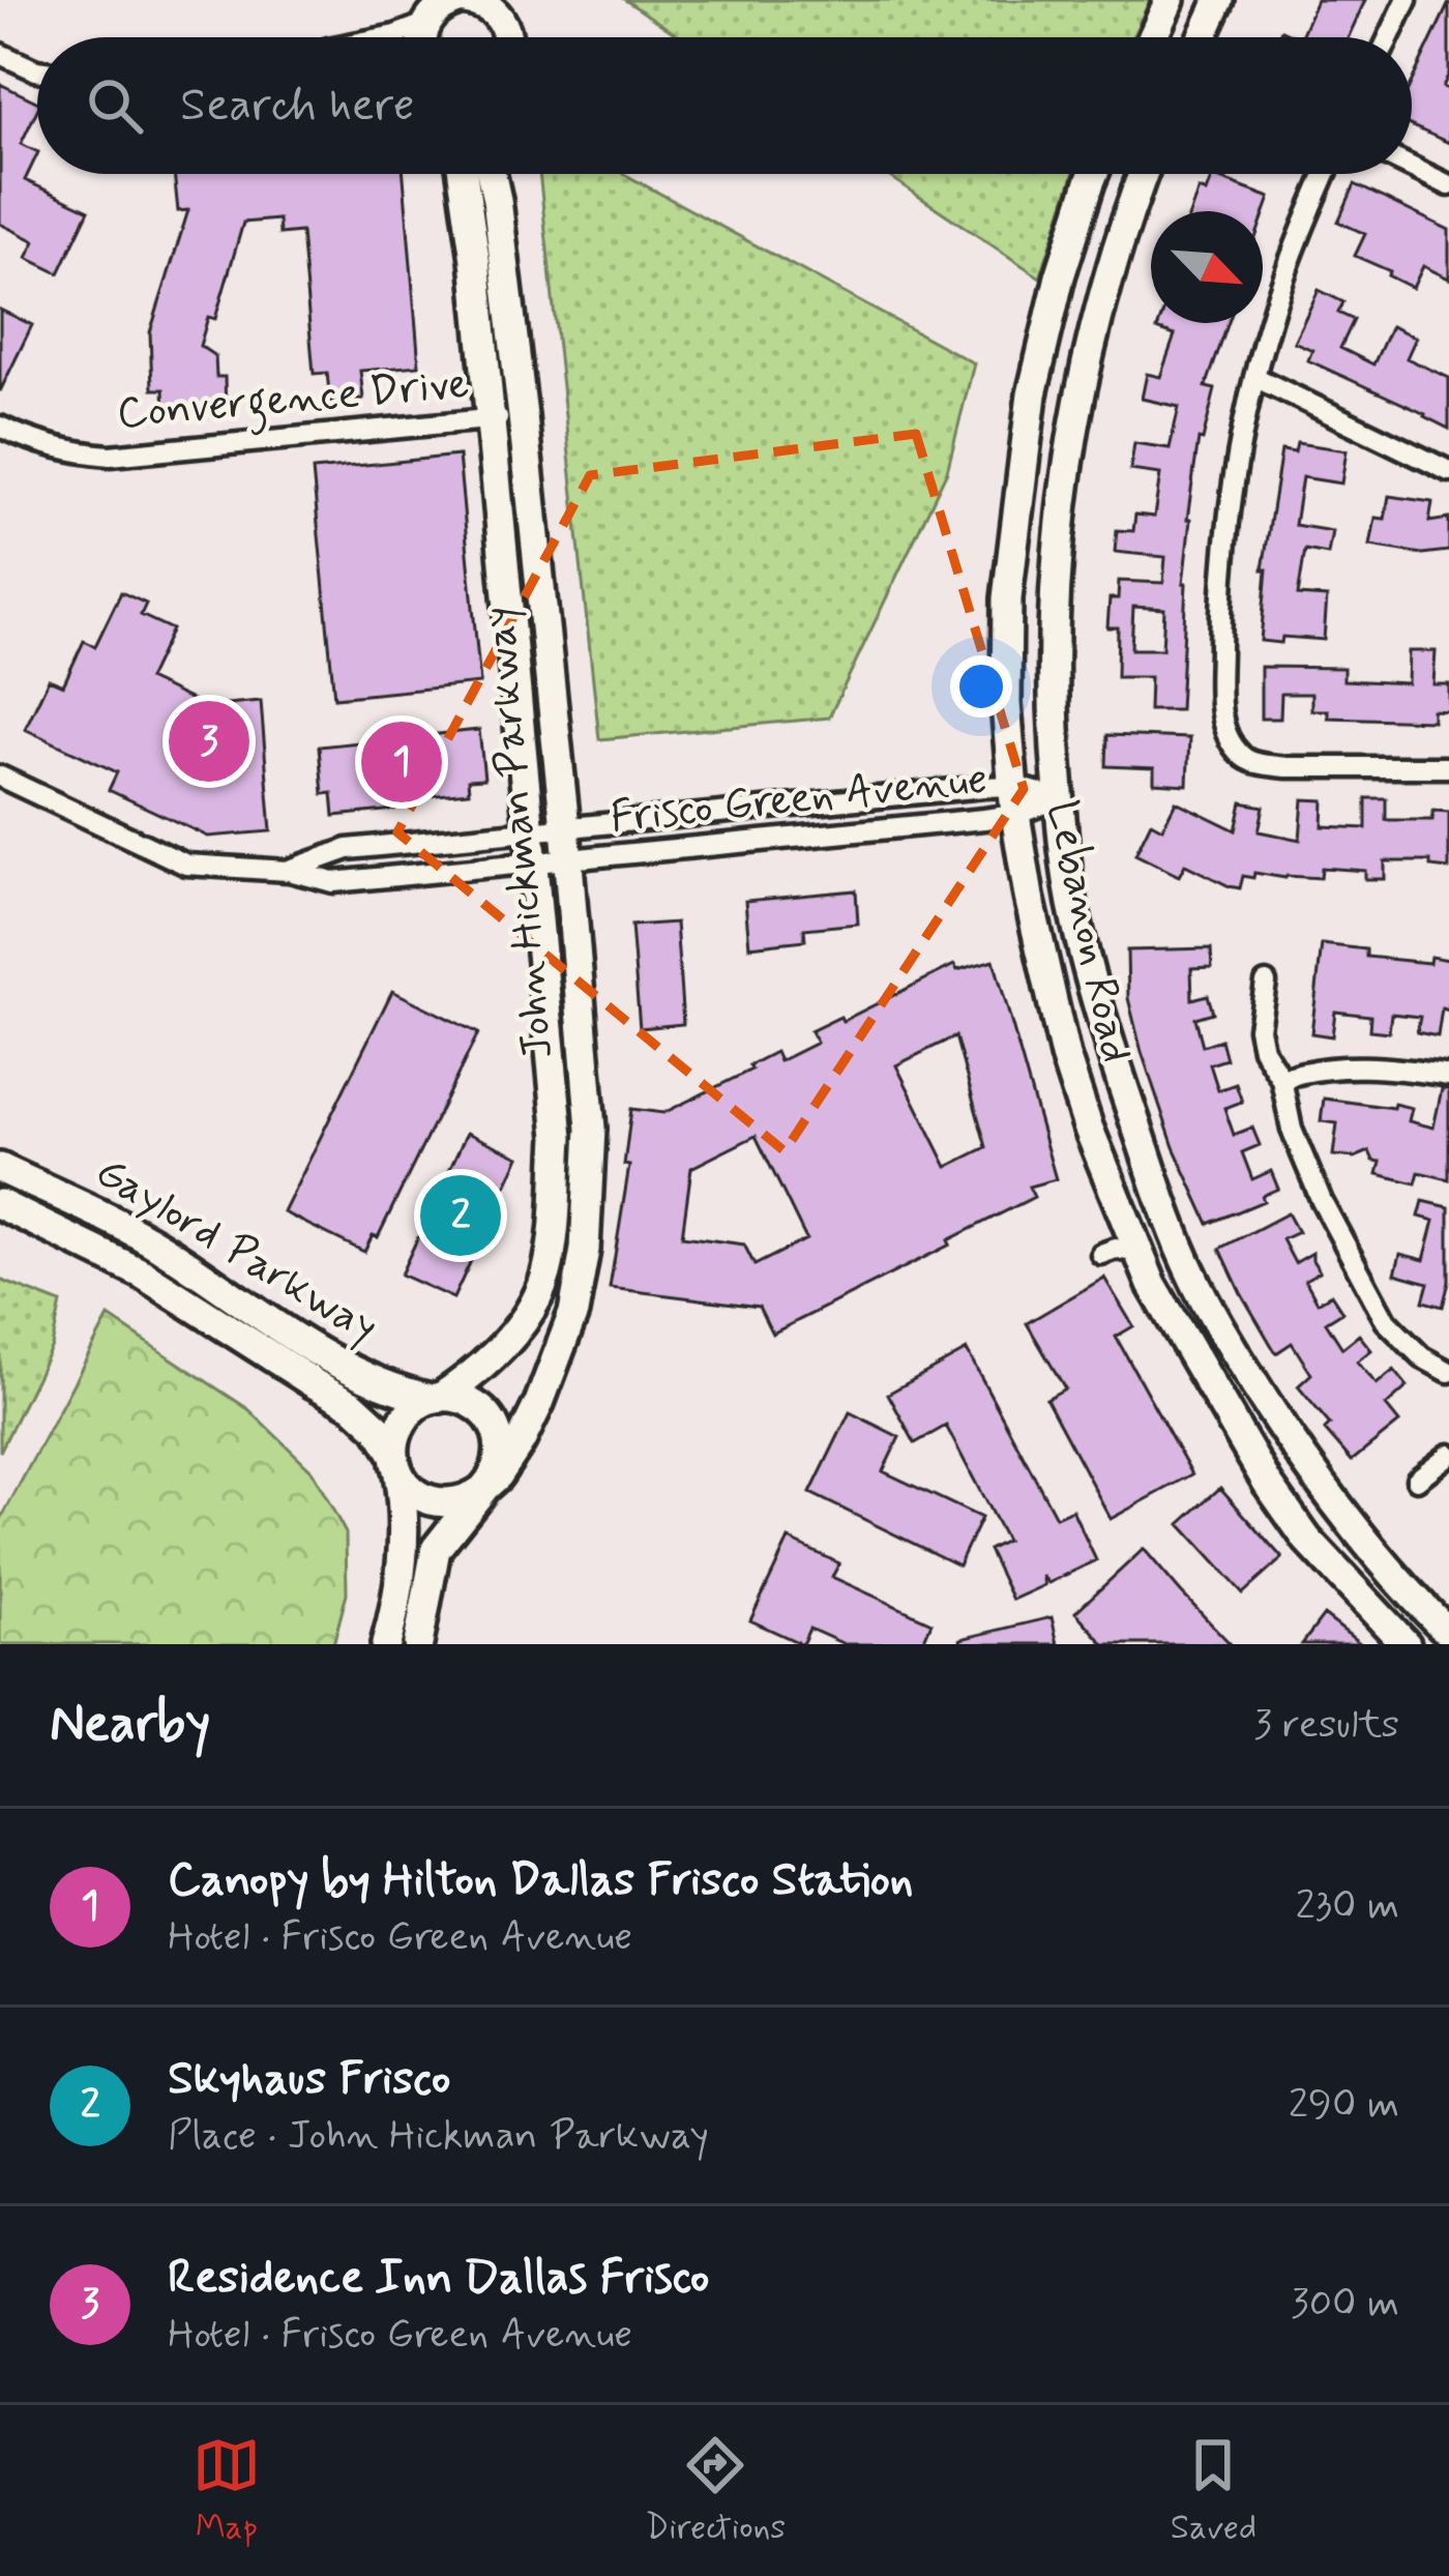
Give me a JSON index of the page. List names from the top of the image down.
{
  "streets": {
    "street": [
      "Convergence Drive",
      "Frisco Green Avenue",
      "John Hickman Parkway",
      "Lebanon Road",
      "Gaylord Parkway"
    ]
  },
  "crossings": [
    ["Convergence Drive", "John Hickman Parkway"],
    ["Frisco Green Avenue", "John Hickman Parkway"],
    ["Frisco Green Avenue", "Lebanon Road"],
    ["John Hickman Parkway", "Gaylord Parkway"]
  ],
  "north": "bottom right",
  "page": {
    "search": "Search here",
    "pins": ["3", "1", "2"],
    "heading": ["Nearby", "3 results"],
    "list": [
      {
        "mark": "1",
        "name": "Canopy by Hilton Dallas Frisco Station",
        "note": "Hotel · Frisco Green Avenue",
        "value": "230 m"
      },
      {
        "mark": "2",
        "name": "Skyhaus Frisco",
        "note": "Place · John Hickman Parkway",
        "value": "290 m"
      },
      {
        "mark": "3",
        "name": "Residence Inn Dallas Frisco",
        "note": "Hotel · Frisco Green Avenue",
        "value": "300 m"
      }
    ],
    "nav": ["Map", "Directions", "Saved"]
  }
}
